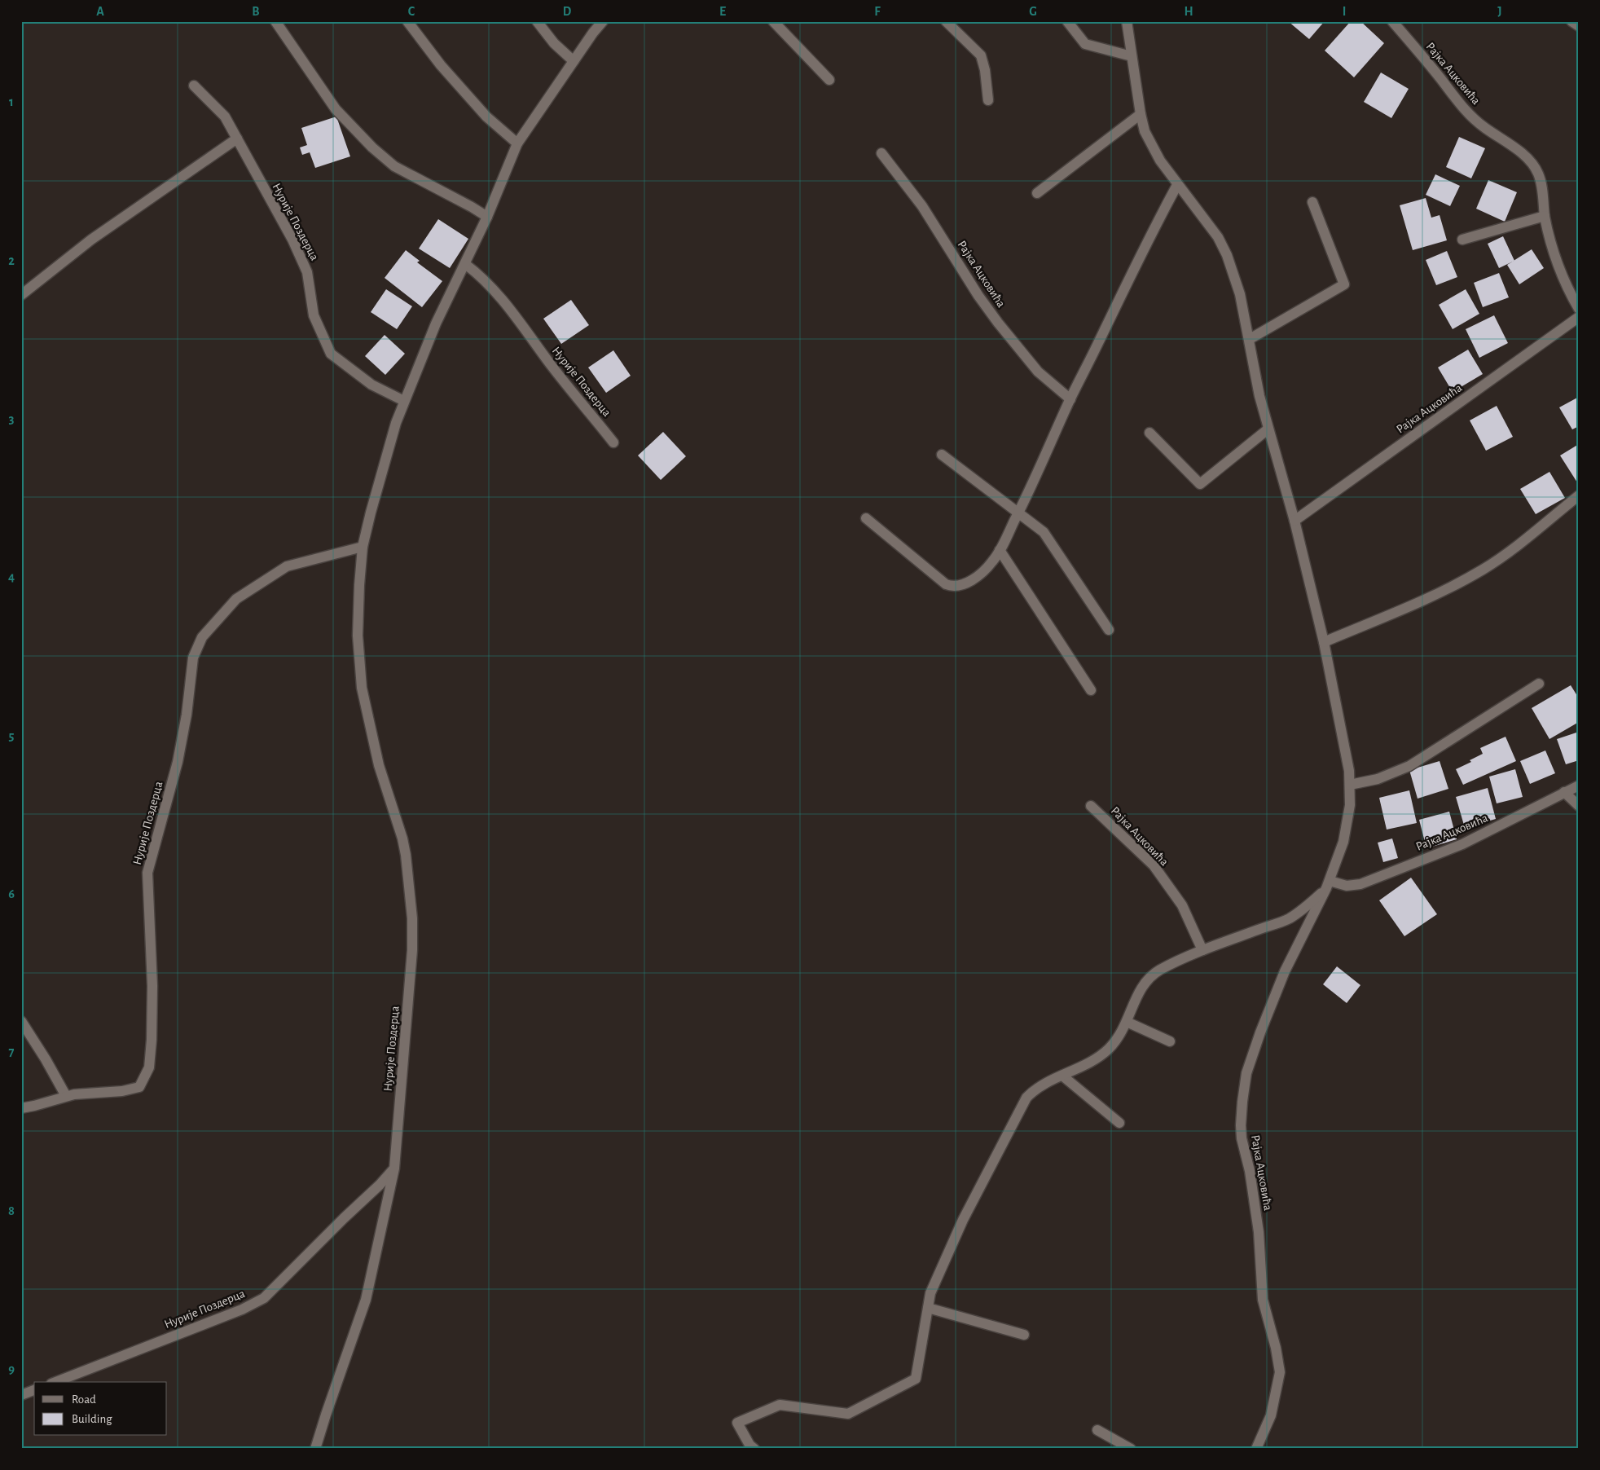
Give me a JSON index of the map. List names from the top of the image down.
{
  "streets": {
    "street": ["Рајка Ацковића", "Нурије Поздерца"]
  },
  "legend": ["Road", "Building"],
  "grid": {
    "columns": [
      "A",
      "B",
      "C",
      "D",
      "E",
      "F",
      "G",
      "H",
      "I",
      "J"
    ],
    "rows": [
      "1",
      "2",
      "3",
      "4",
      "5",
      "6",
      "7",
      "8",
      "9"
    ]
  }
}
